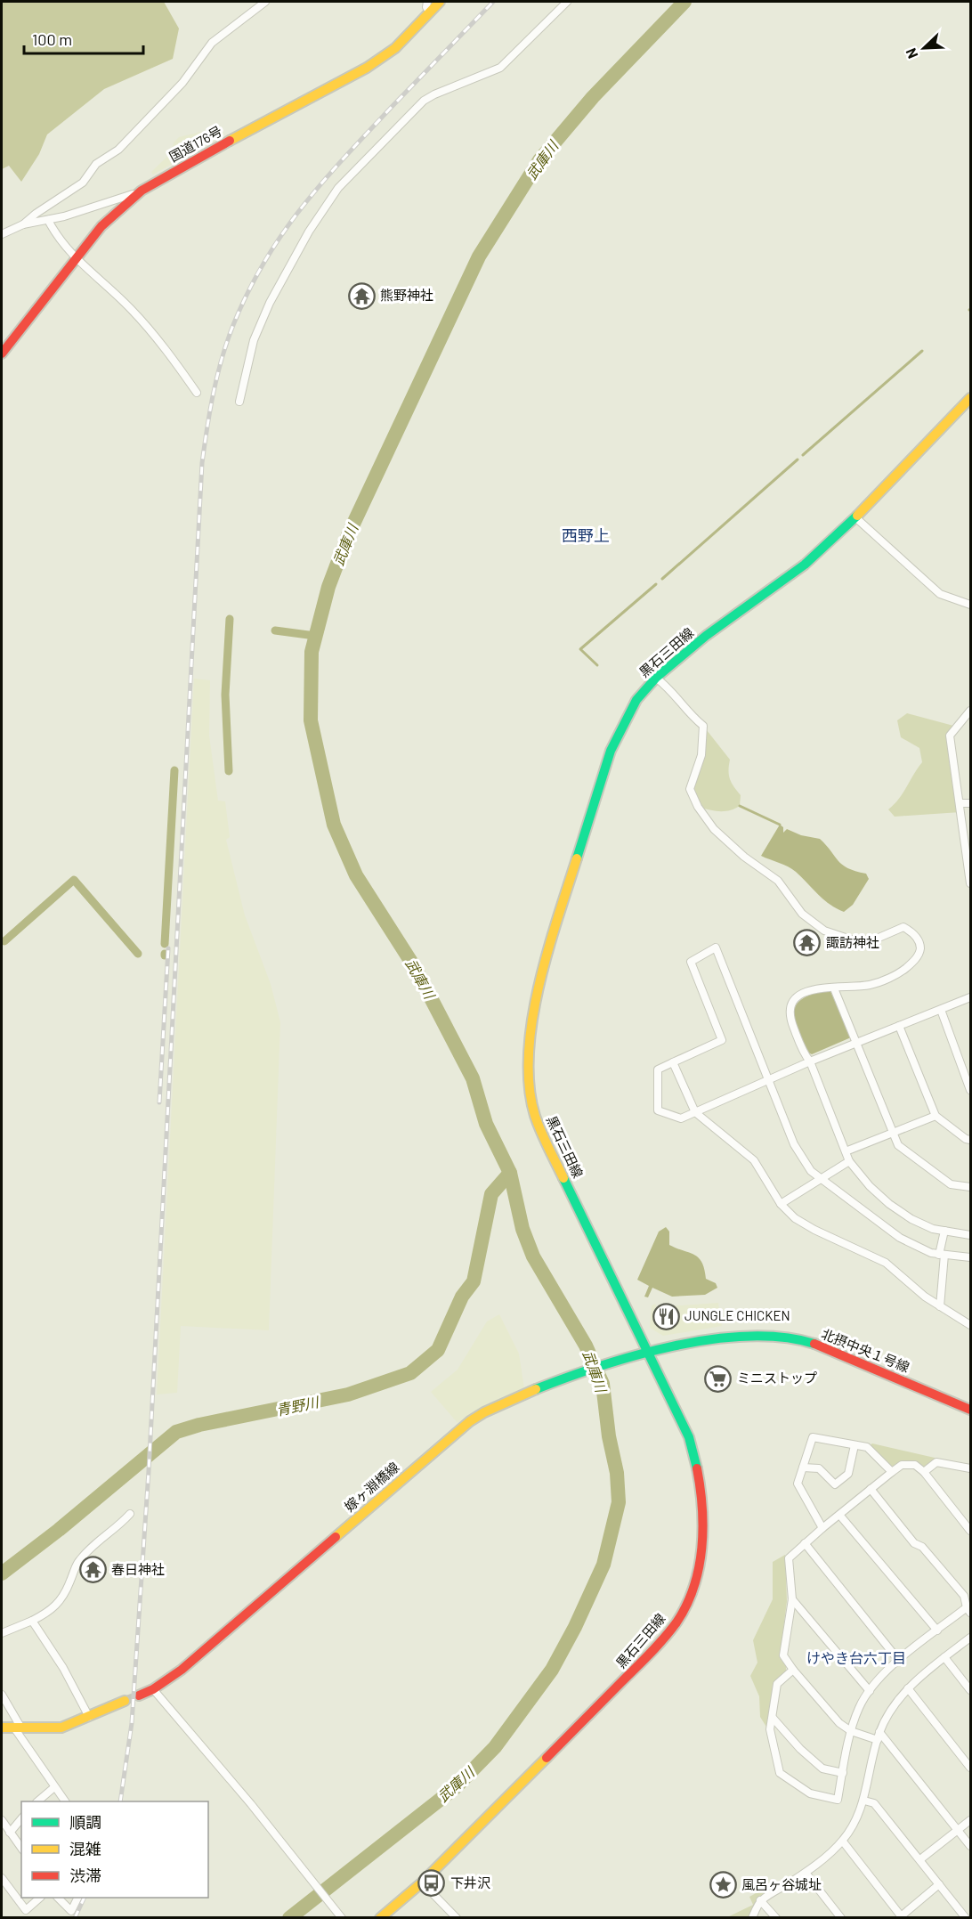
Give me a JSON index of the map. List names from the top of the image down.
{
  "streets": {
    "main road": [
      "国道176号",
      "黒石三田線",
      "北摂中央１号線",
      "嫁ヶ淵橋線"
    ]
  },
  "crossings": [
    ["黒石三田線", "北摂中央１号線"],
    ["北摂中央１号線", "嫁ヶ淵橋線"]
  ],
  "districts": ["西野上", "けやき台六丁目"],
  "water": ["武庫川", "青野川"],
  "places": {
    "temple": ["熊野神社", "諏訪神社", "春日神社"],
    "restaurant": ["JUNGLE CHICKEN"],
    "supermarket": ["ミニストップ"],
    "bus stop": ["下井沢"],
    "place": ["風呂ヶ谷城址"]
  },
  "legend": ["順調", "混雑", "渋滞"],
  "scale_bar": "100 m",
  "north": "bottom left"
}
